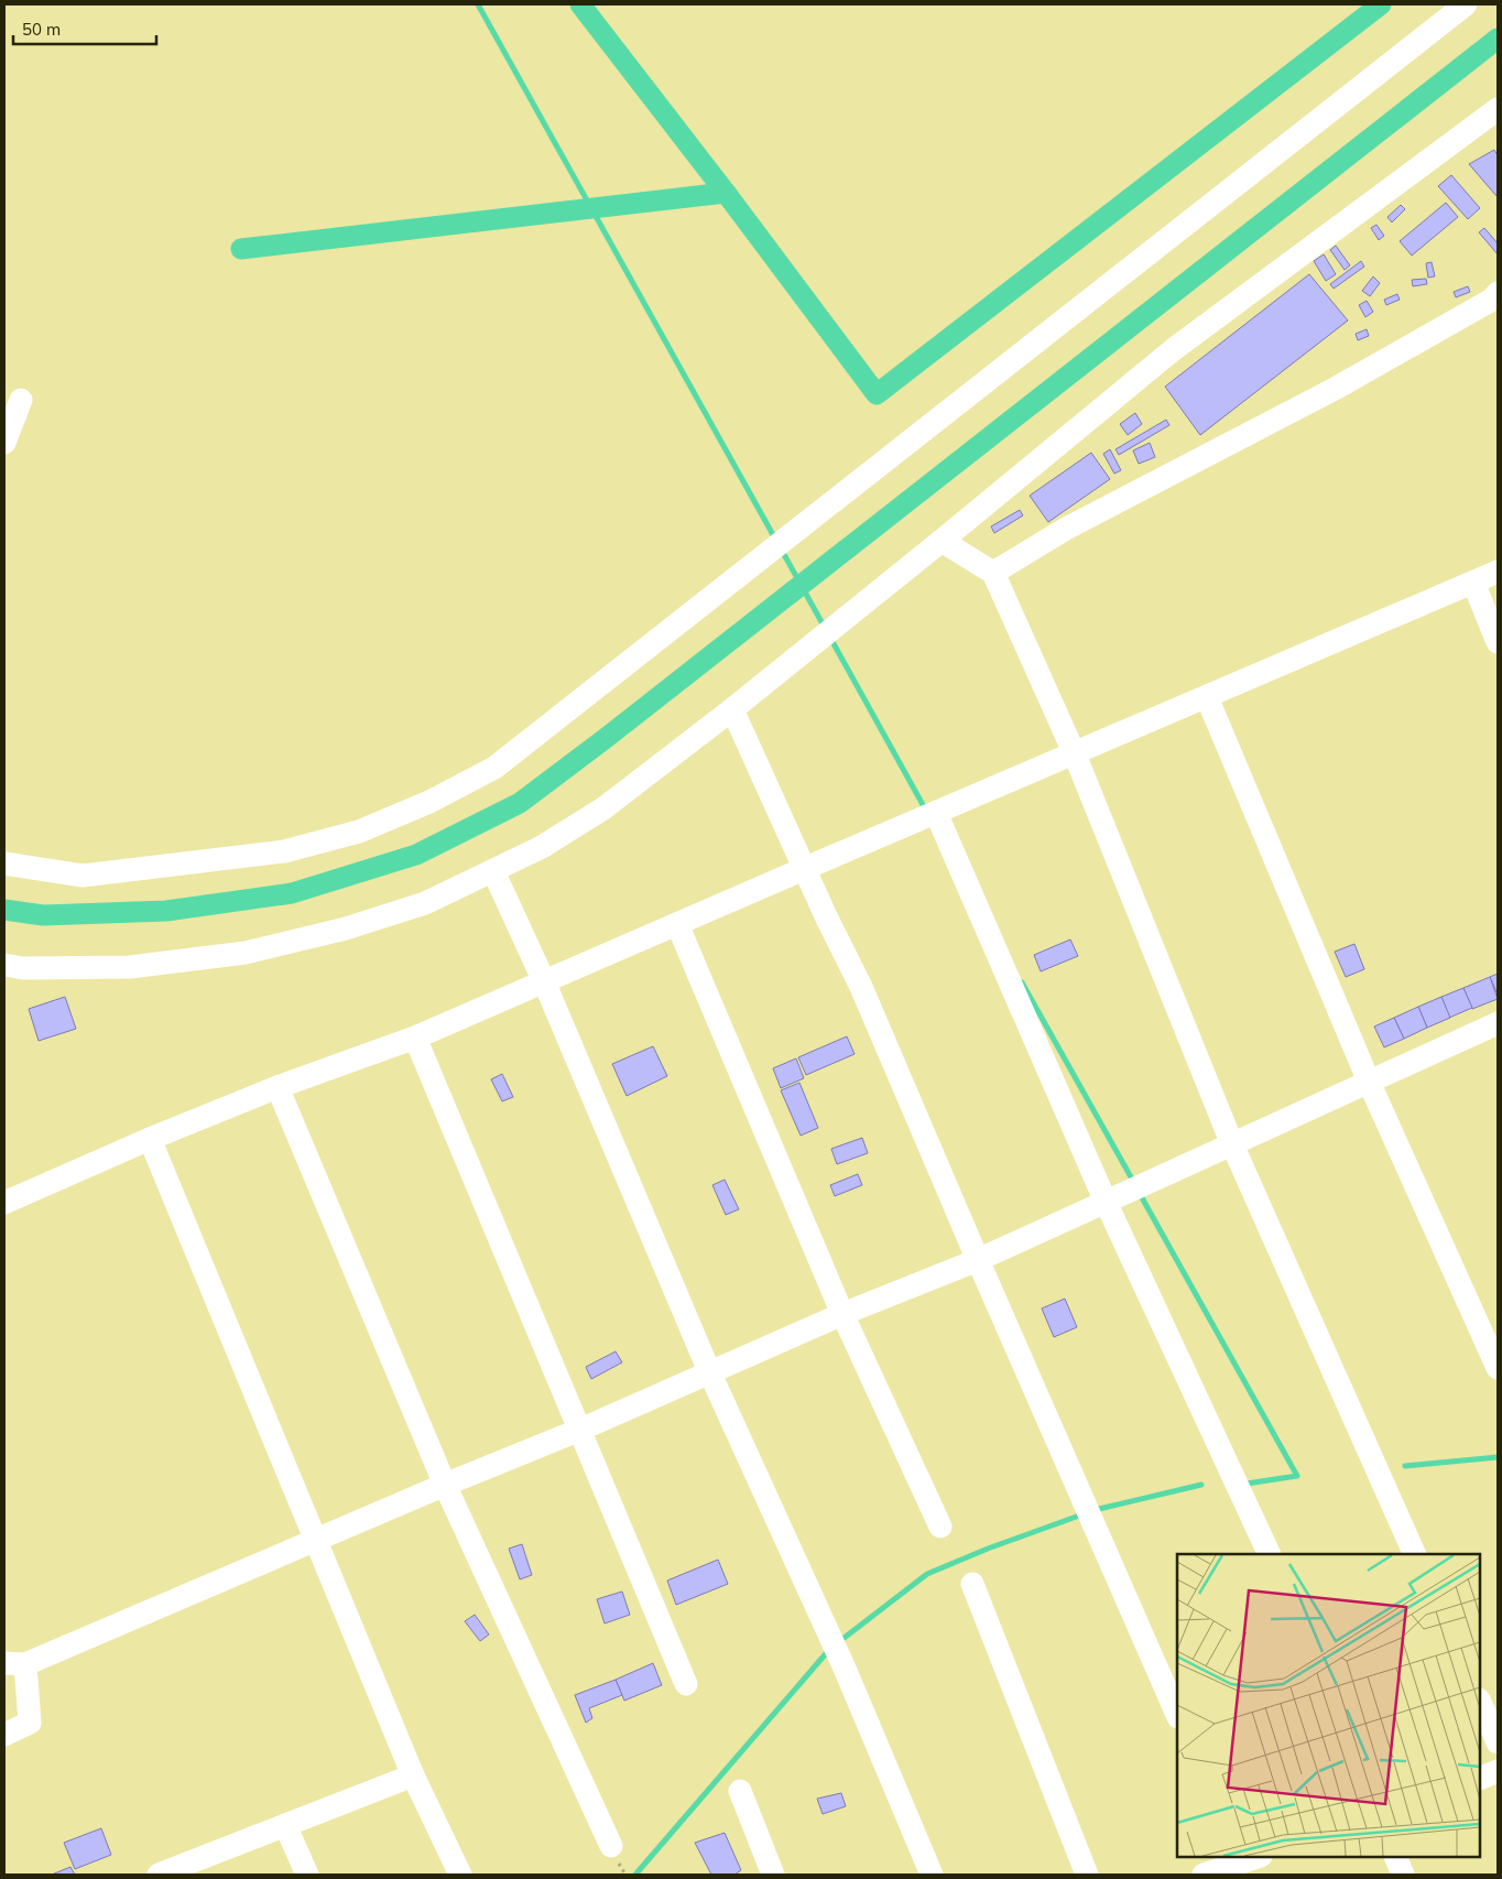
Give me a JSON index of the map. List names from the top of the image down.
{
  "scale_bar": "50 m"
}
